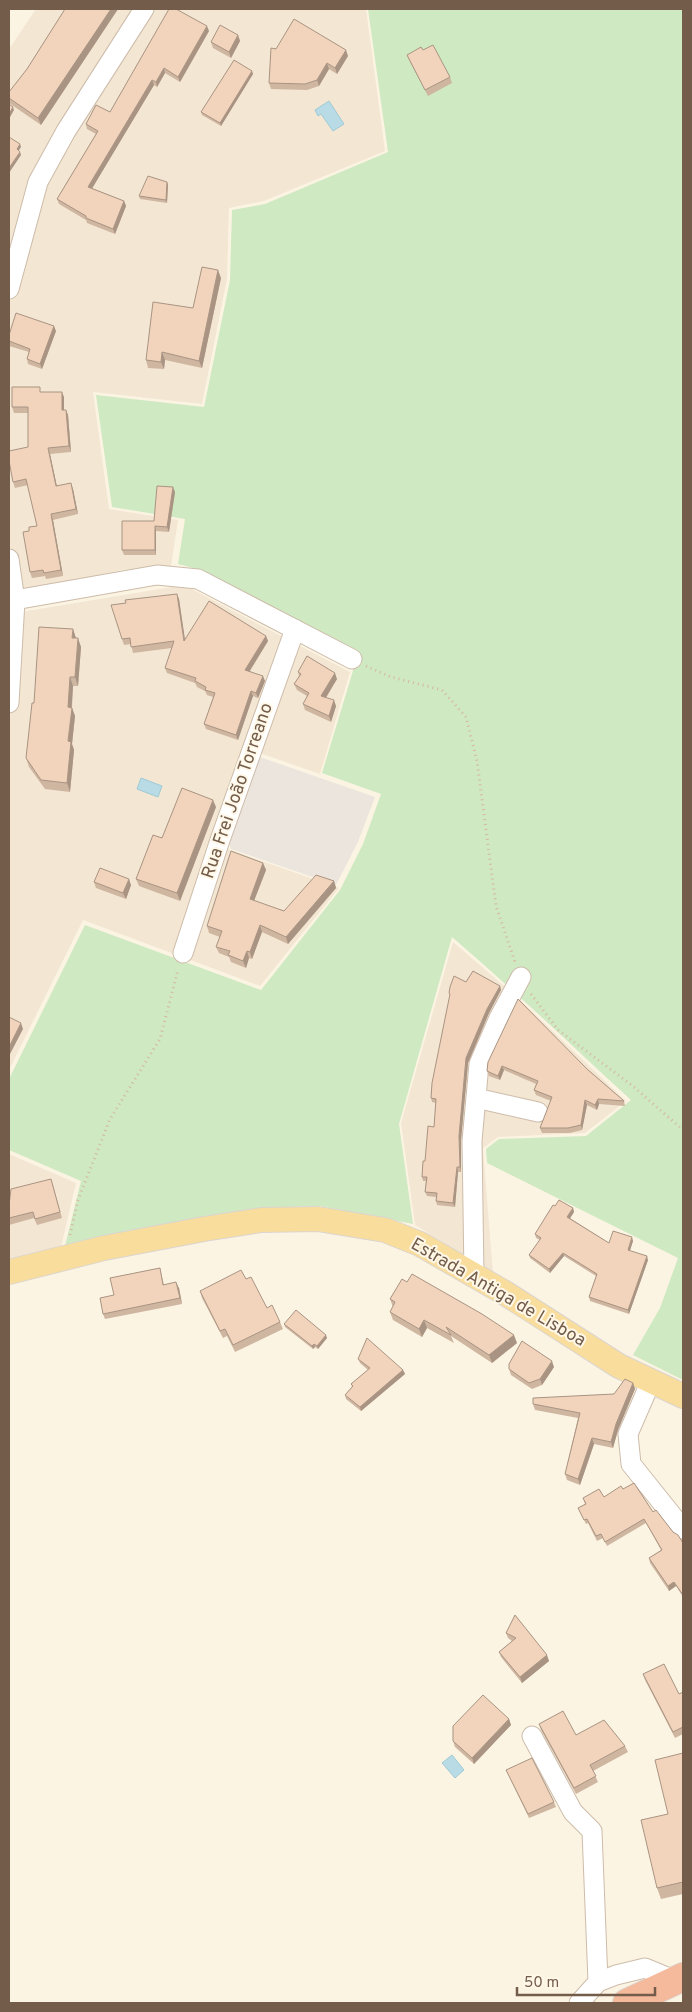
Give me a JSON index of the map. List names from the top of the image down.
{
  "streets": {
    "main road": ["Estrada Antiga de Lisboa"],
    "street": ["Rua Frei João Torreano"]
  },
  "scale_bar": "50 m"
}
